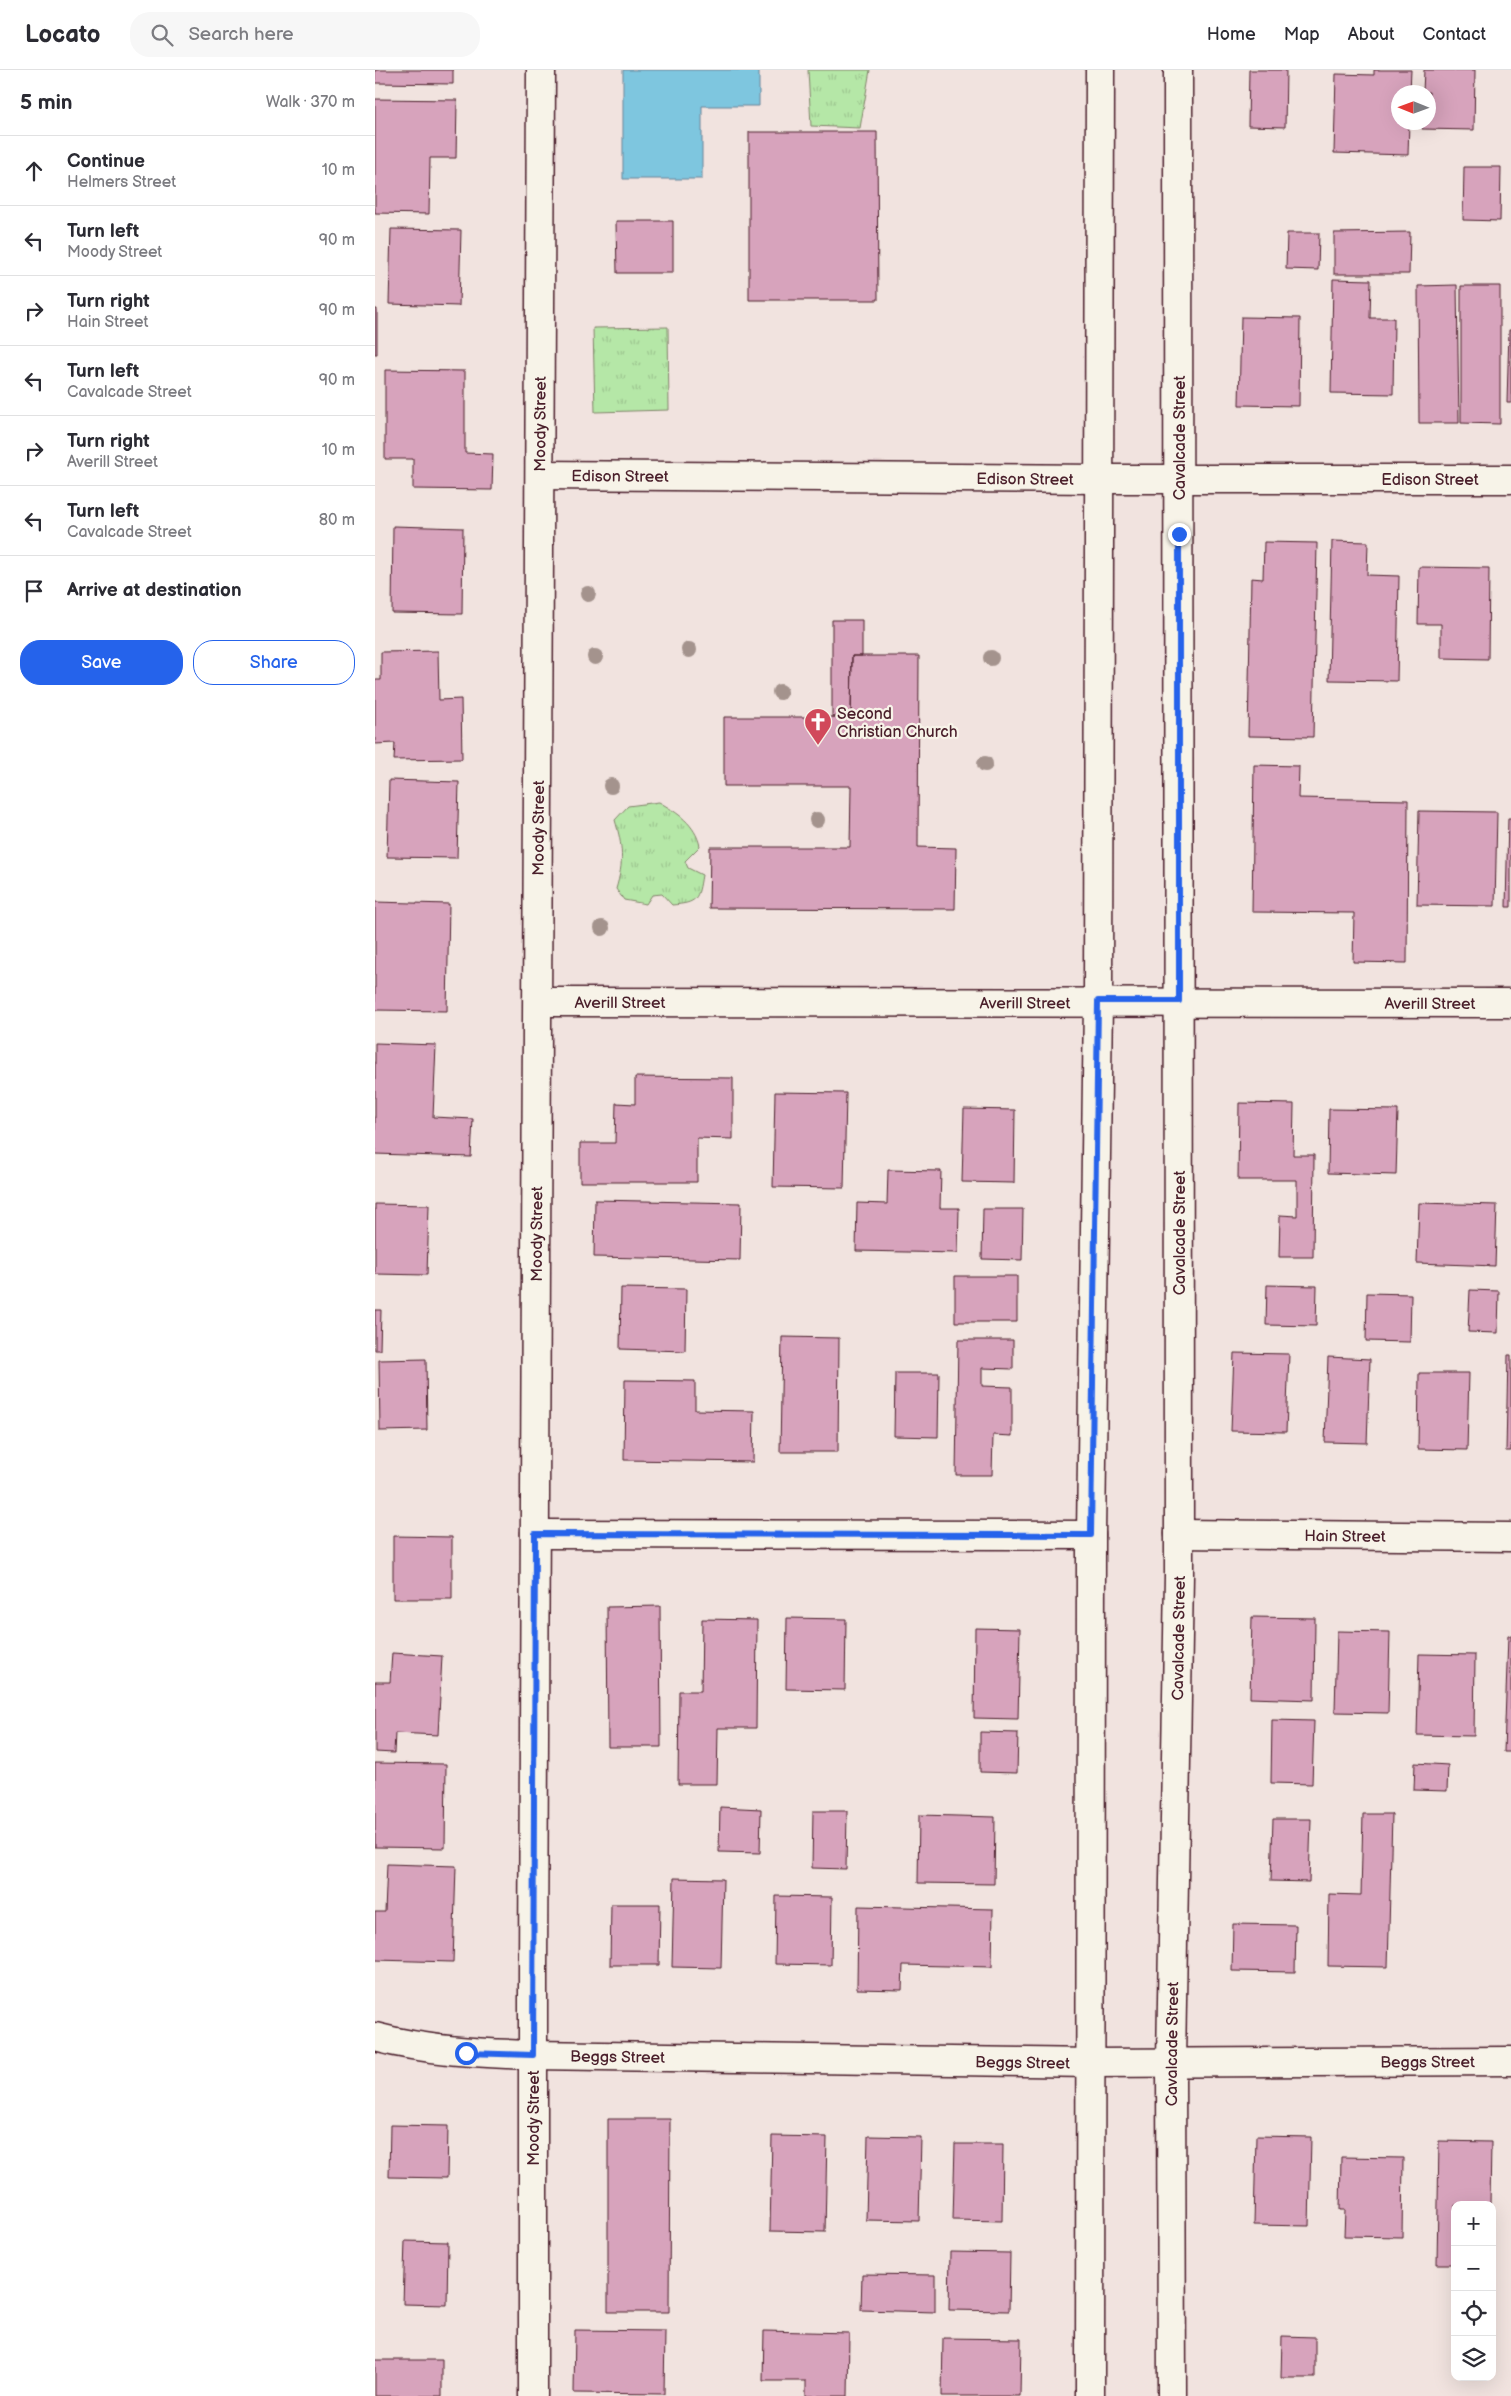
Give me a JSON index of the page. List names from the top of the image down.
{
  "streets": {
    "street": [
      "Moody Street",
      "Cavalcade Street",
      "Edison Street",
      "Averill Street",
      "Hain Street",
      "Beggs Street"
    ]
  },
  "crossings": [
    ["Moody Street", "Edison Street"],
    ["Moody Street", "Averill Street"],
    ["Moody Street", "Beggs Street"],
    ["Cavalcade Street", "Edison Street"],
    ["Cavalcade Street", "Averill Street"],
    ["Cavalcade Street", "Hain Street"],
    ["Cavalcade Street", "Beggs Street"]
  ],
  "places": {
    "church": ["Second Christian Church"]
  },
  "north": "left",
  "page": {
    "header": "Locato",
    "search": "Search here",
    "nav": [
      "Home",
      "Map",
      "About",
      "Contact"
    ],
    "heading": ["5 min", "Walk · 370 m"],
    "list": [
      ["Continue", "Helmers Street", "10 m"],
      ["Turn left", "Moody Street", "90 m"],
      ["Turn right", "Hain Street", "90 m"],
      ["Turn left", "Cavalcade Street", "90 m"],
      ["Turn right", "Averill Street", "10 m"],
      ["Turn left", "Cavalcade Street", "80 m"],
      "Arrive at destination"
    ],
    "buttons": ["Save", "Share"],
    "map_buttons": ["+", "−"]
  }
}
